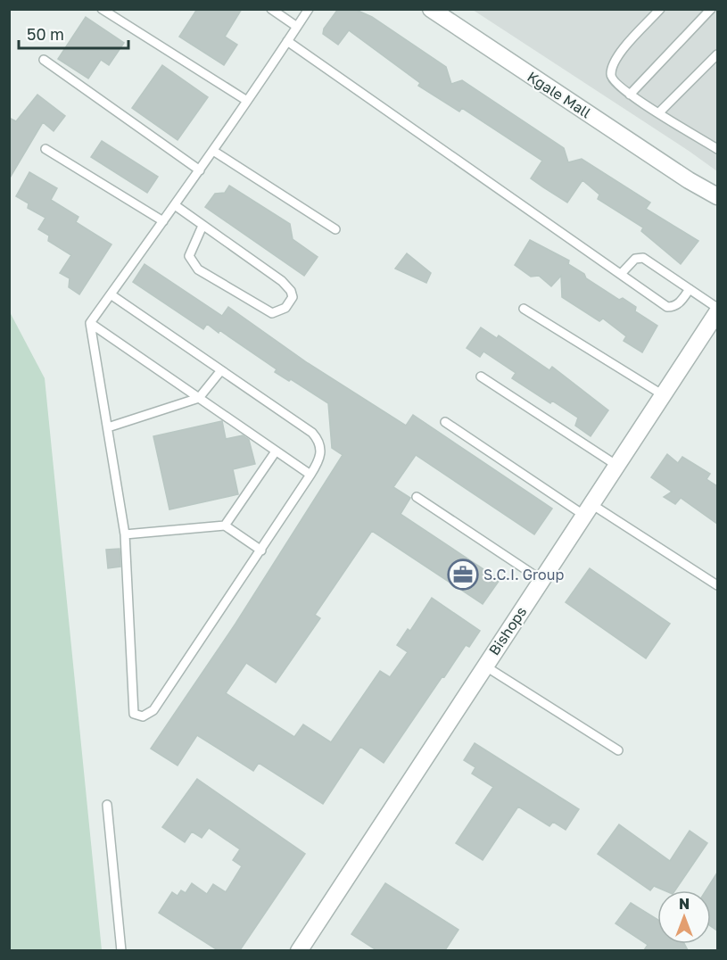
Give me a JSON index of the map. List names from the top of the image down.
{
  "streets": {
    "street": ["Kgale Mall", "Bishops"]
  },
  "places": {
    "office": ["S.C.I. Group"]
  },
  "scale_bar": "50 m",
  "north": "top"
}
